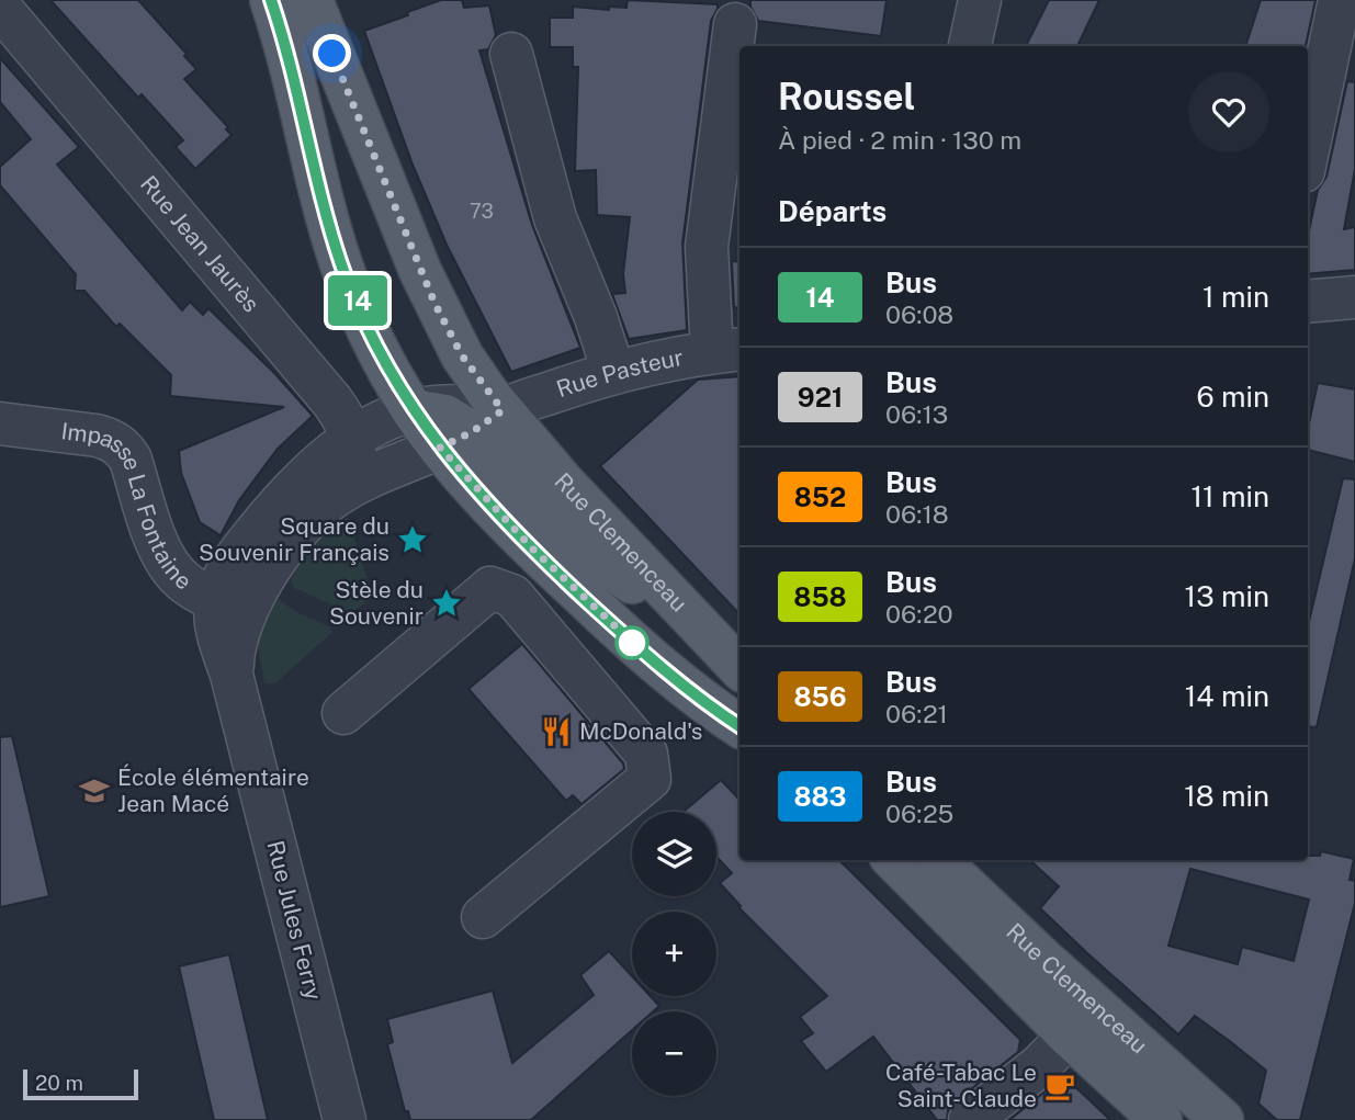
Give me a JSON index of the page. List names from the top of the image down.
{
  "streets": {
    "main road": ["Rue Clemenceau"],
    "street": [
      "Rue Jean Jaurès",
      "Rue Pasteur",
      "Impasse La Fontaine",
      "Rue Jules Ferry"
    ]
  },
  "crossings": [
    ["Rue Jean Jaurès", "Rue Jules Ferry"],
    ["Impasse La Fontaine", "Rue Jules Ferry"]
  ],
  "places": {
    "place": ["Square du Souvenir Français", "Stèle du Souvenir"],
    "restaurant": ["McDonald's"],
    "school or university": ["École élémentaire Jean Macé"],
    "cafe": ["Café-Tabac Le Saint-Claude"]
  },
  "lines": ["bus line 14"],
  "house_numbers": ["73"],
  "scale_bar": "20 m",
  "page": {
    "on_map": "14",
    "heading": [
      ["Roussel", "À pied · 2 min · 130 m"],
      "Départs"
    ],
    "list": [
      {
        "mark": "14",
        "name": "Bus",
        "note": "06:08",
        "value": "1 min"
      },
      {
        "mark": "921",
        "name": "Bus",
        "note": "06:13",
        "value": "6 min"
      },
      {
        "mark": "852",
        "name": "Bus",
        "note": "06:18",
        "value": "11 min"
      },
      {
        "mark": "858",
        "name": "Bus",
        "note": "06:20",
        "value": "13 min"
      },
      {
        "mark": "856",
        "name": "Bus",
        "note": "06:21",
        "value": "14 min"
      },
      {
        "mark": "883",
        "name": "Bus",
        "note": "06:25",
        "value": "18 min"
      }
    ],
    "map_buttons": ["+", "−"],
    "scale": "20 m"
  }
}
